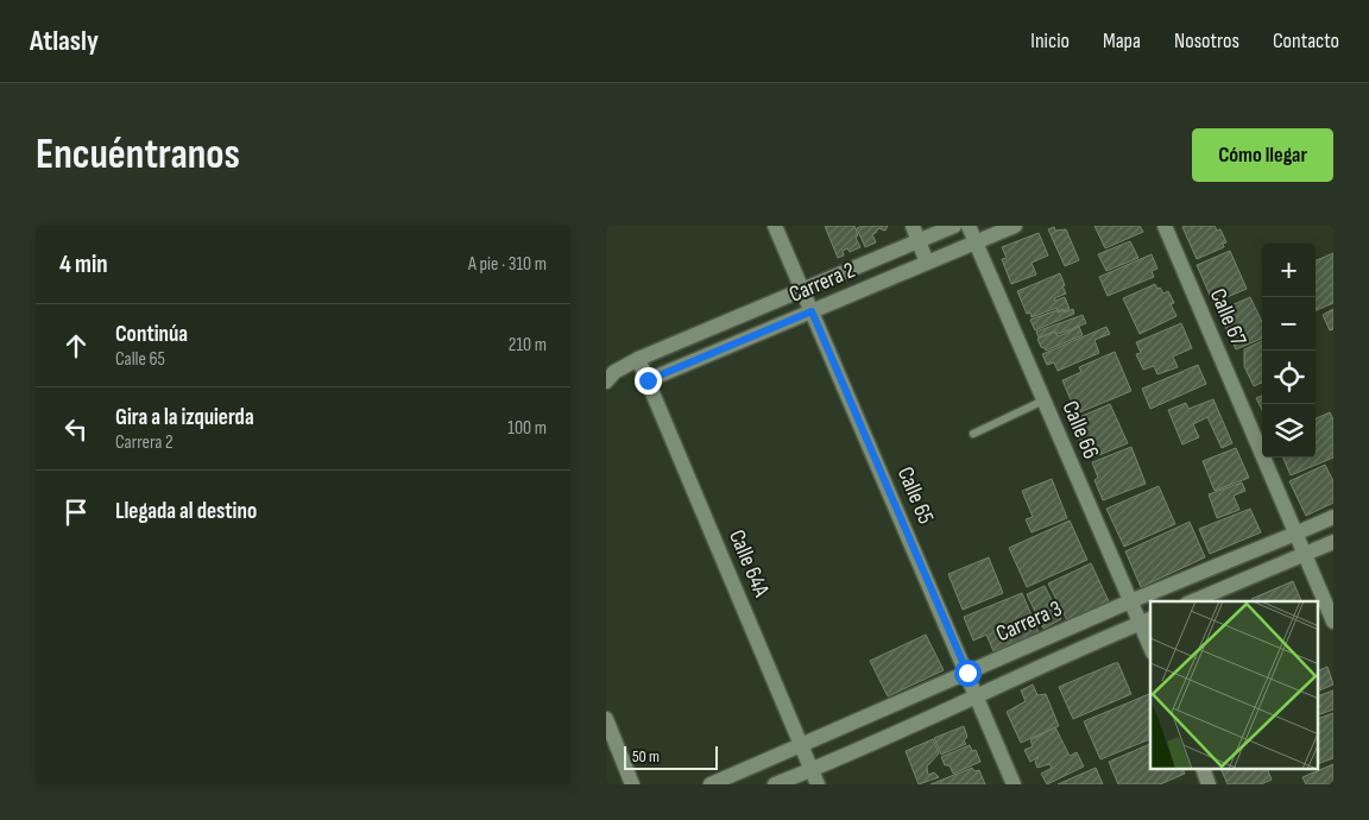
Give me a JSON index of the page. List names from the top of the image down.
{
  "streets": {
    "street": [
      "Carrera 2",
      "Calle 67",
      "Calle 66",
      "Calle 65",
      "Calle 64A",
      "Carrera 3"
    ]
  },
  "crossings": [
    ["Carrera 2", "Calle 66"],
    ["Carrera 2", "Calle 65"],
    ["Carrera 2", "Calle 64A"],
    ["Calle 67", "Carrera 3"],
    ["Calle 66", "Carrera 3"],
    ["Calle 65", "Carrera 3"],
    ["Calle 64A", "Carrera 3"]
  ],
  "scale_bar": "50 m",
  "page": {
    "header": "Atlasly",
    "nav": [
      "Inicio",
      "Mapa",
      "Nosotros",
      "Contacto"
    ],
    "buttons": "Cómo llegar",
    "title": "Encuéntranos",
    "heading": ["4 min", "A pie · 310 m"],
    "map_buttons": ["+", "−"],
    "list": [
      ["Continúa", "Calle 65", "210 m"],
      ["Gira a la izquierda", "Carrera 2", "100 m"],
      "Llegada al destino"
    ],
    "scale": "50 m"
  }
}
